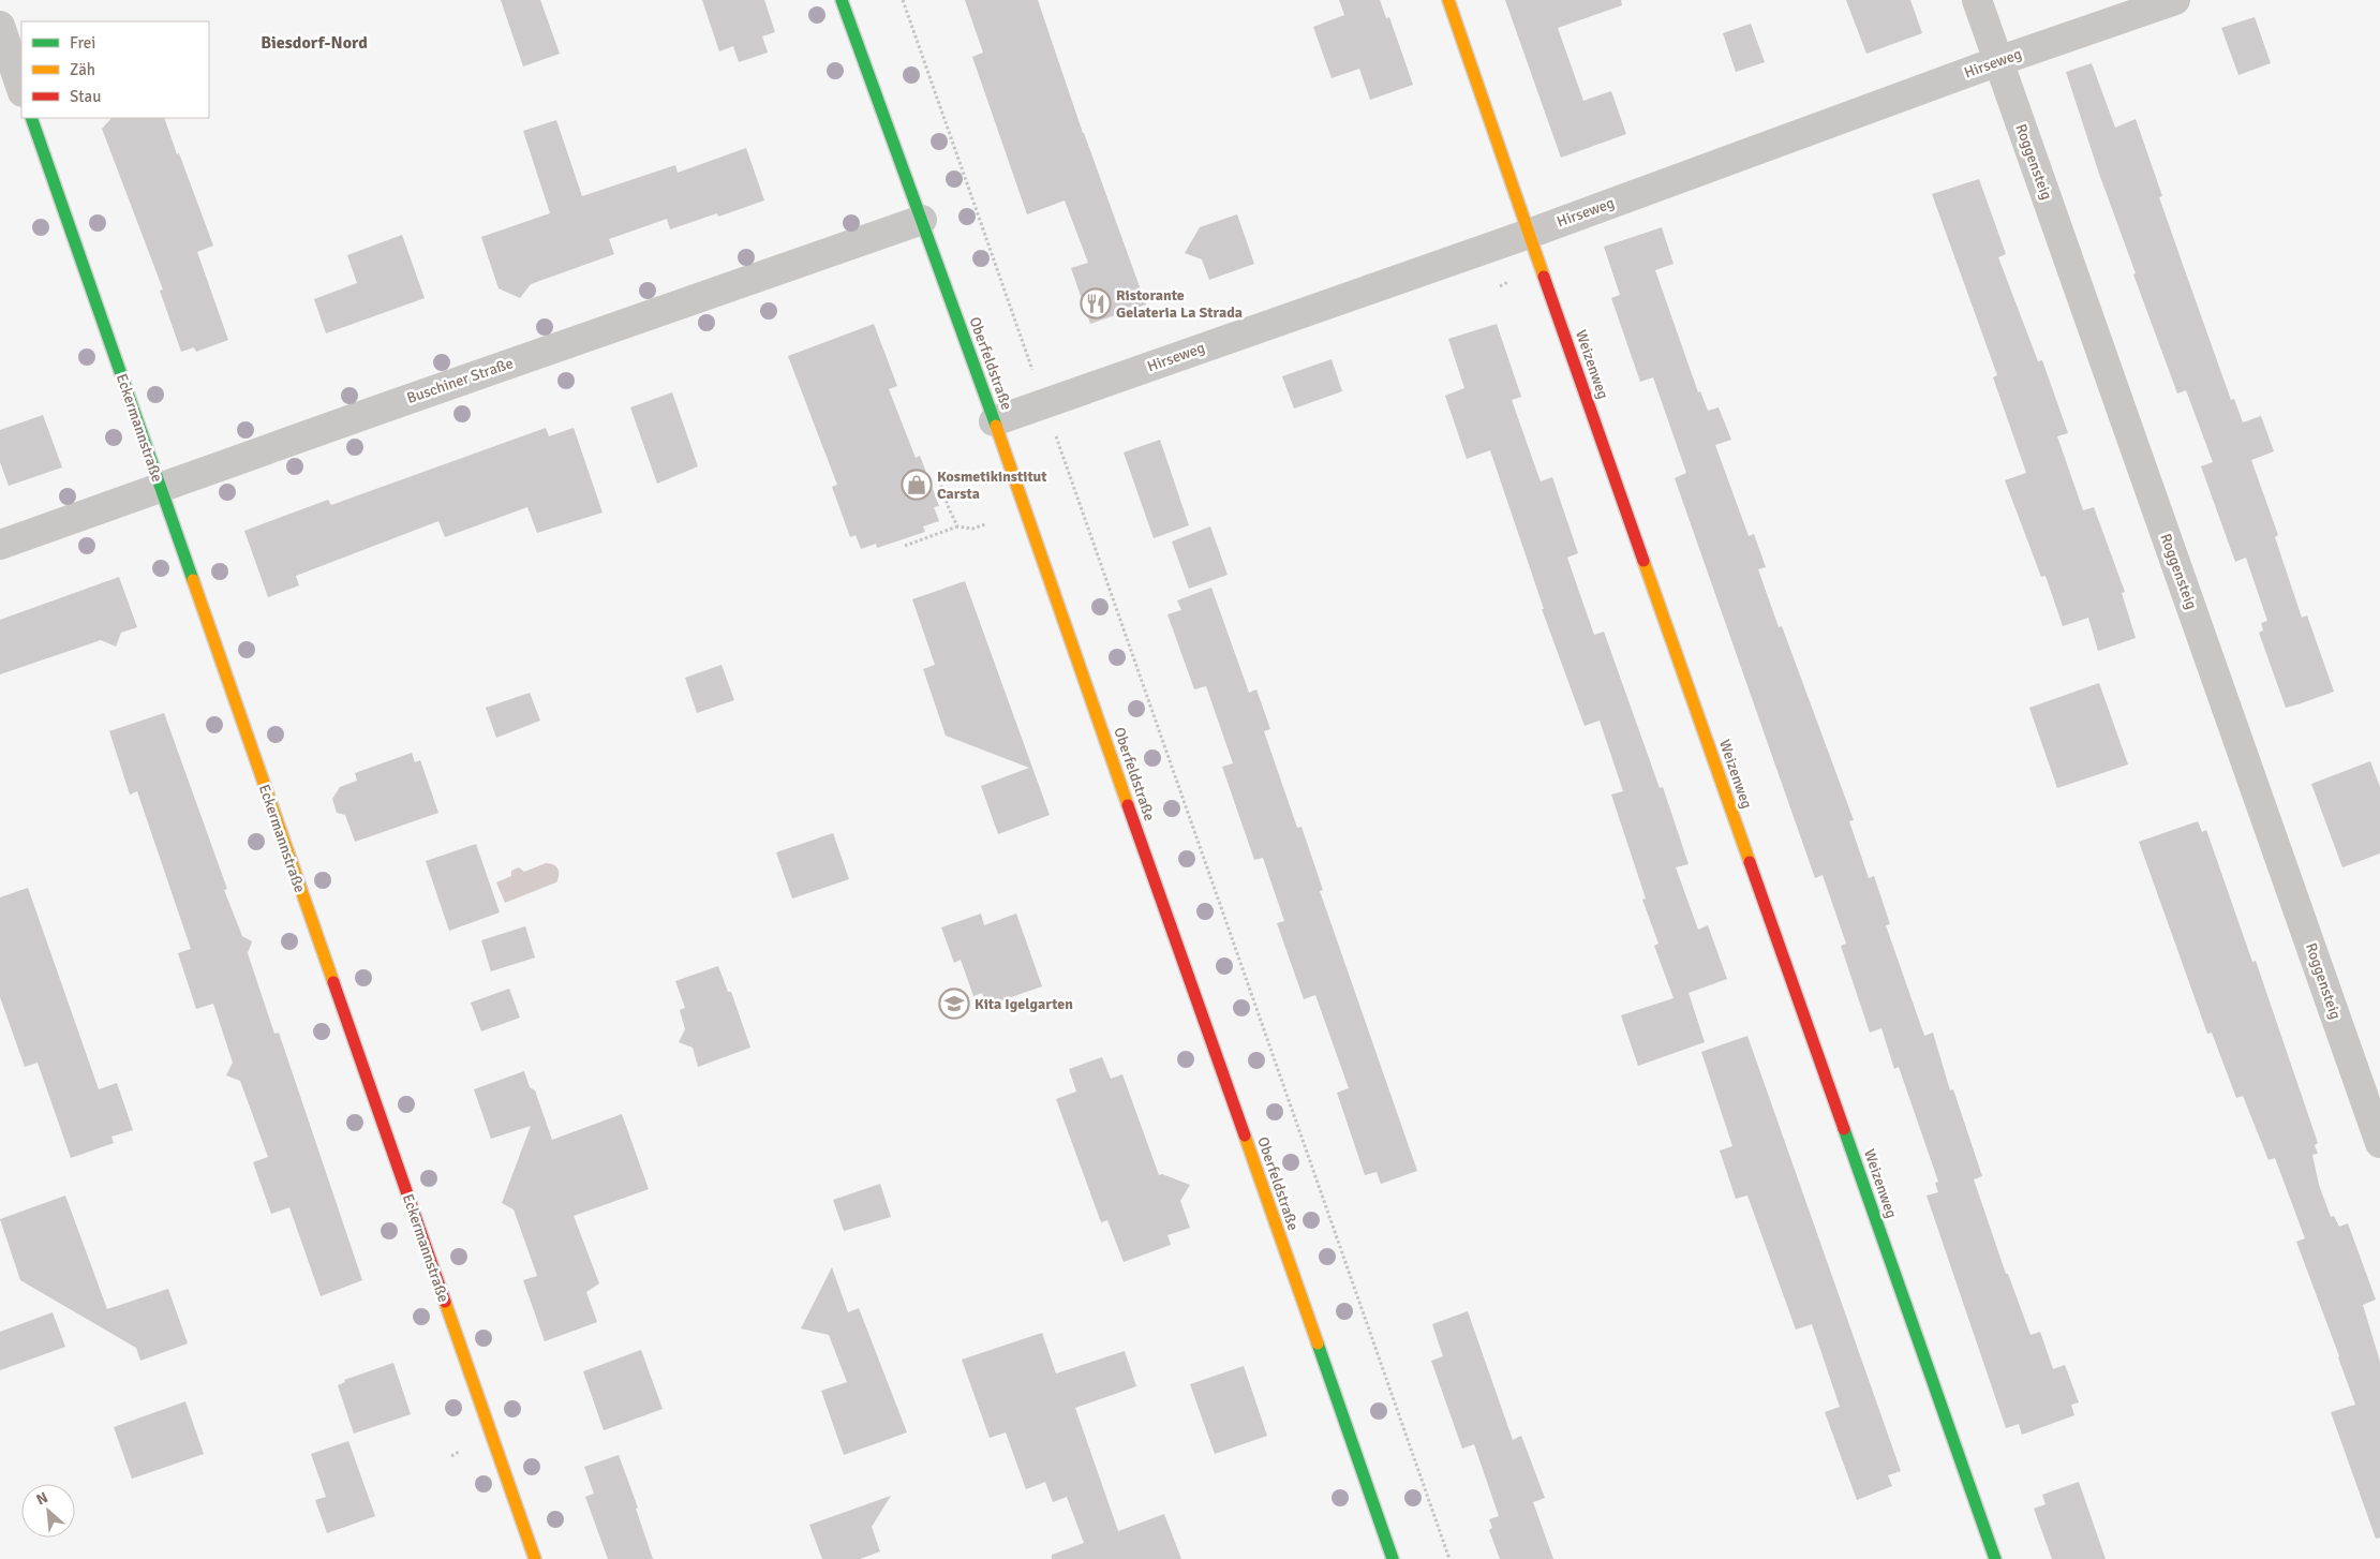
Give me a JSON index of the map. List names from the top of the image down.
{
  "streets": {
    "street": [
      "Hirseweg",
      "Roggensteig",
      "Oberfeldstraße",
      "Weizenweg",
      "Buschiner Straße",
      "Eckermannstraße"
    ]
  },
  "crossings": [
    ["Hirseweg", "Roggensteig"],
    ["Hirseweg", "Oberfeldstraße"],
    ["Hirseweg", "Weizenweg"],
    ["Oberfeldstraße", "Buschiner Straße"],
    ["Buschiner Straße", "Eckermannstraße"]
  ],
  "districts": ["Biesdorf-Nord"],
  "places": {
    "restaurant": ["Ristorante Gelateria La Strada"],
    "shop": ["Kosmetikinstitut Carsta"],
    "school or university": ["Kita Igelgarten"]
  },
  "legend": ["Frei", "Zäh", "Stau"],
  "north": "top left"
}
